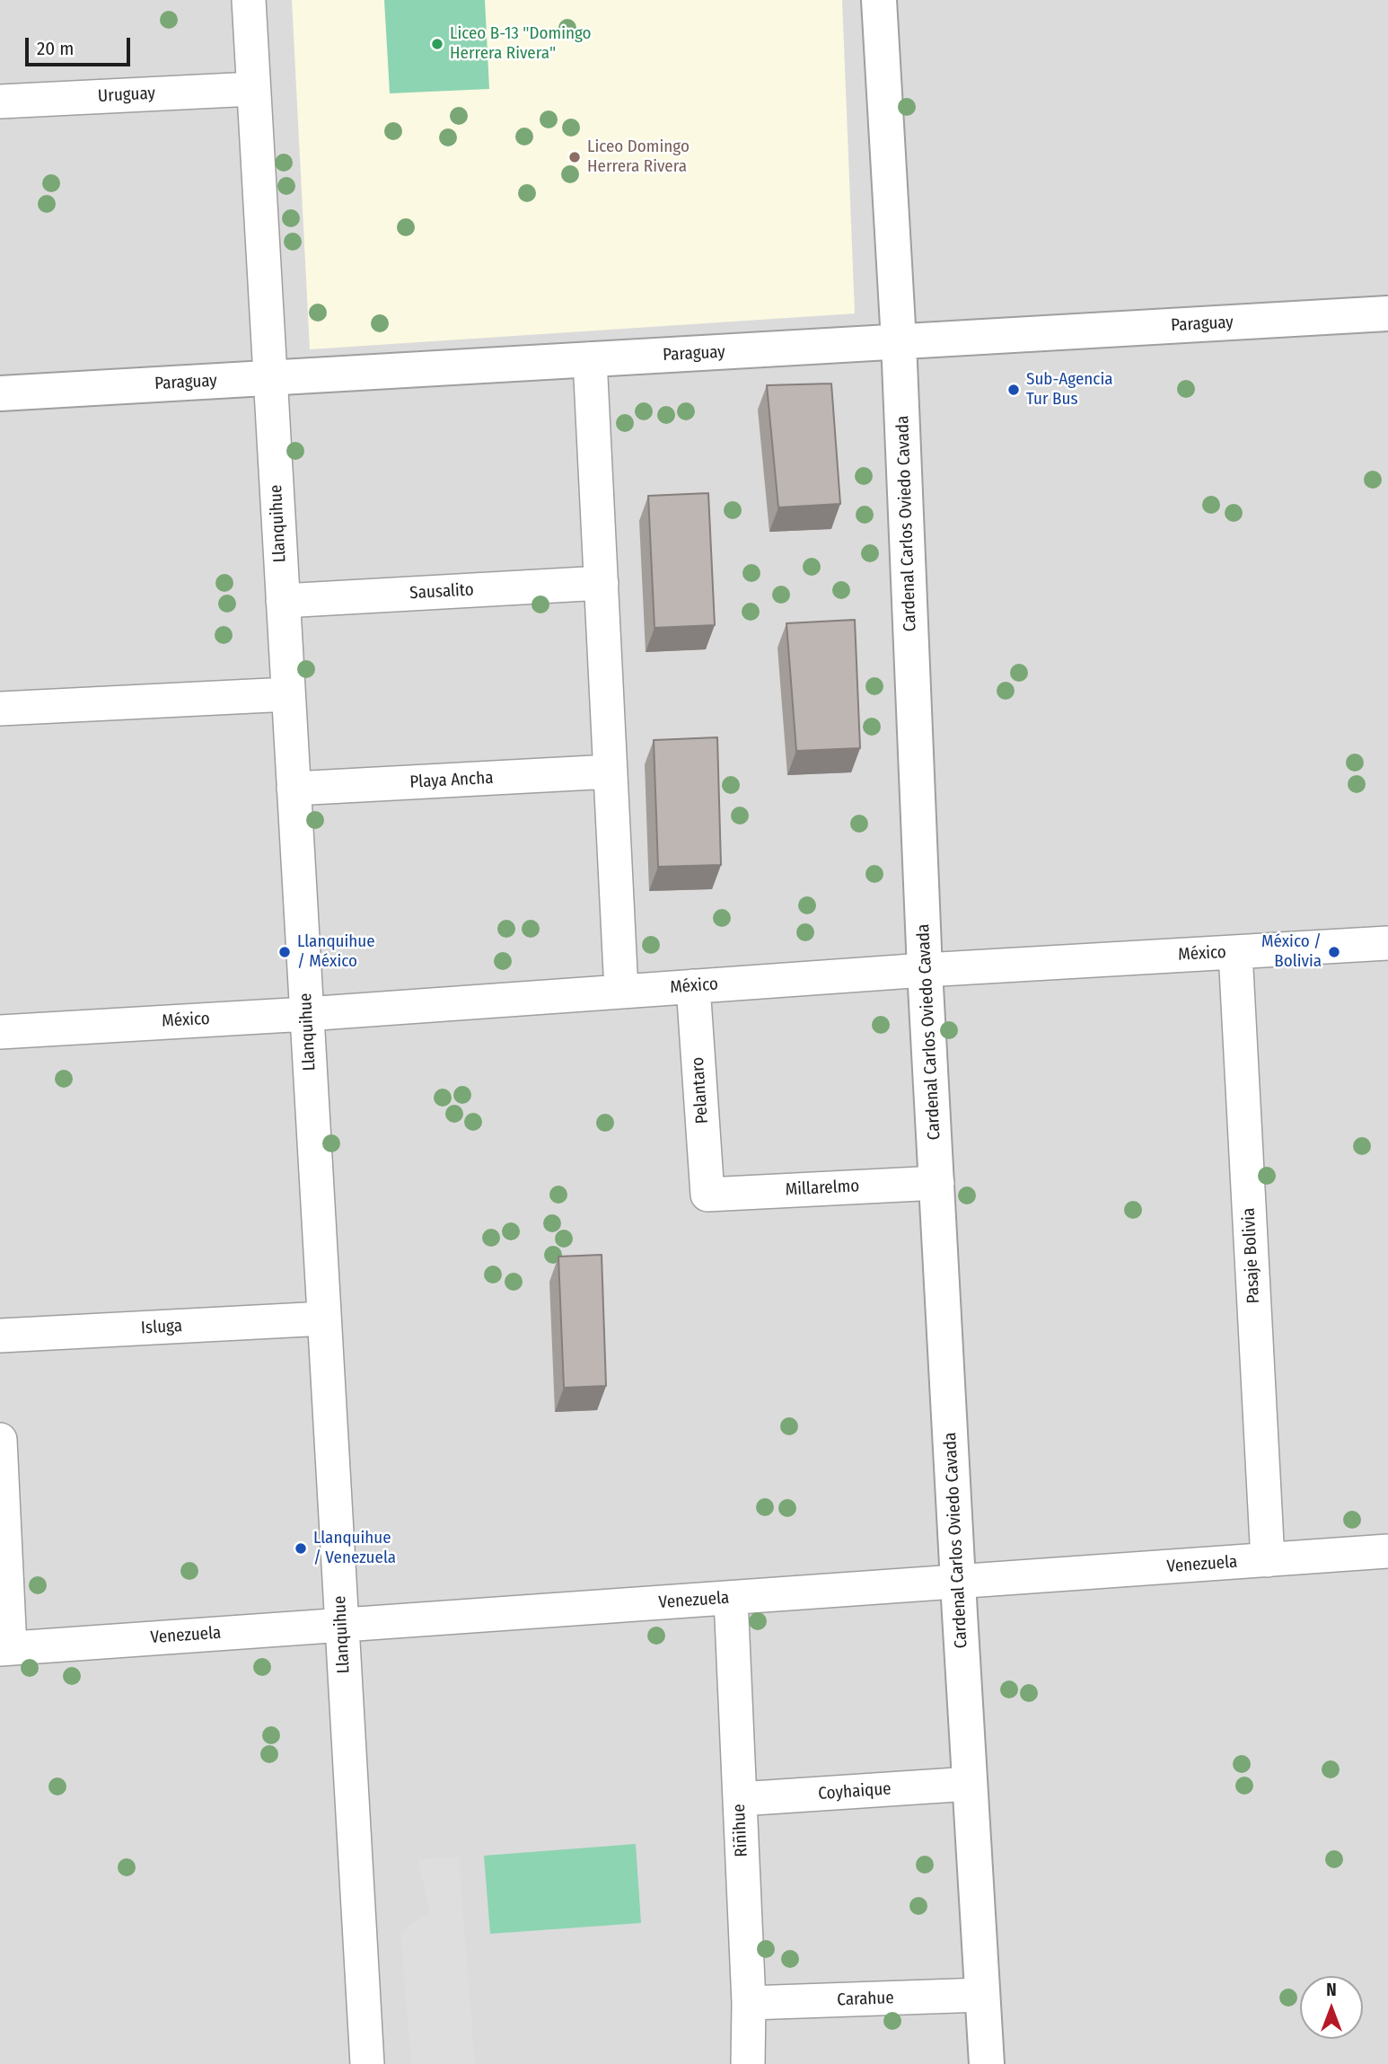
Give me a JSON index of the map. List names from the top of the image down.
{
  "streets": {
    "street": [
      "Uruguay",
      "Paraguay",
      "Llanquihue",
      "Cardenal Carlos Oviedo Cavada",
      "Sausalito",
      "Playa Ancha",
      "México",
      "Pelantaro",
      "Millarelmo",
      "Pasaje Bolivia",
      "Isluga",
      "Venezuela",
      "Coyhaique",
      "Riñihue",
      "Carahue"
    ]
  },
  "crossings": [
    ["Uruguay", "Llanquihue"],
    ["Paraguay", "Llanquihue"],
    ["Paraguay", "Cardenal Carlos Oviedo Cavada"],
    ["Llanquihue", "Sausalito"],
    ["Llanquihue", "Playa Ancha"],
    ["Llanquihue", "México"],
    ["Llanquihue", "Isluga"],
    ["Llanquihue", "Venezuela"],
    ["Cardenal Carlos Oviedo Cavada", "México"],
    ["Cardenal Carlos Oviedo Cavada", "Millarelmo"],
    ["Cardenal Carlos Oviedo Cavada", "Venezuela"],
    ["Cardenal Carlos Oviedo Cavada", "Coyhaique"],
    ["Cardenal Carlos Oviedo Cavada", "Carahue"],
    ["México", "Pelantaro"],
    ["México", "Pasaje Bolivia"],
    ["Pelantaro", "Millarelmo"],
    ["Pasaje Bolivia", "Venezuela"],
    ["Venezuela", "Riñihue"],
    ["Coyhaique", "Riñihue"],
    ["Riñihue", "Carahue"]
  ],
  "places": [
    "Liceo B-13 \"Domingo Herrera Rivera\"",
    "Liceo Domingo Herrera Rivera",
    "Sub-Agencia Tur Bus",
    "Llanquihue / México",
    "México / Bolivia",
    "Llanquihue / Venezuela"
  ],
  "scale_bar": "20 m",
  "north": "top"
}
